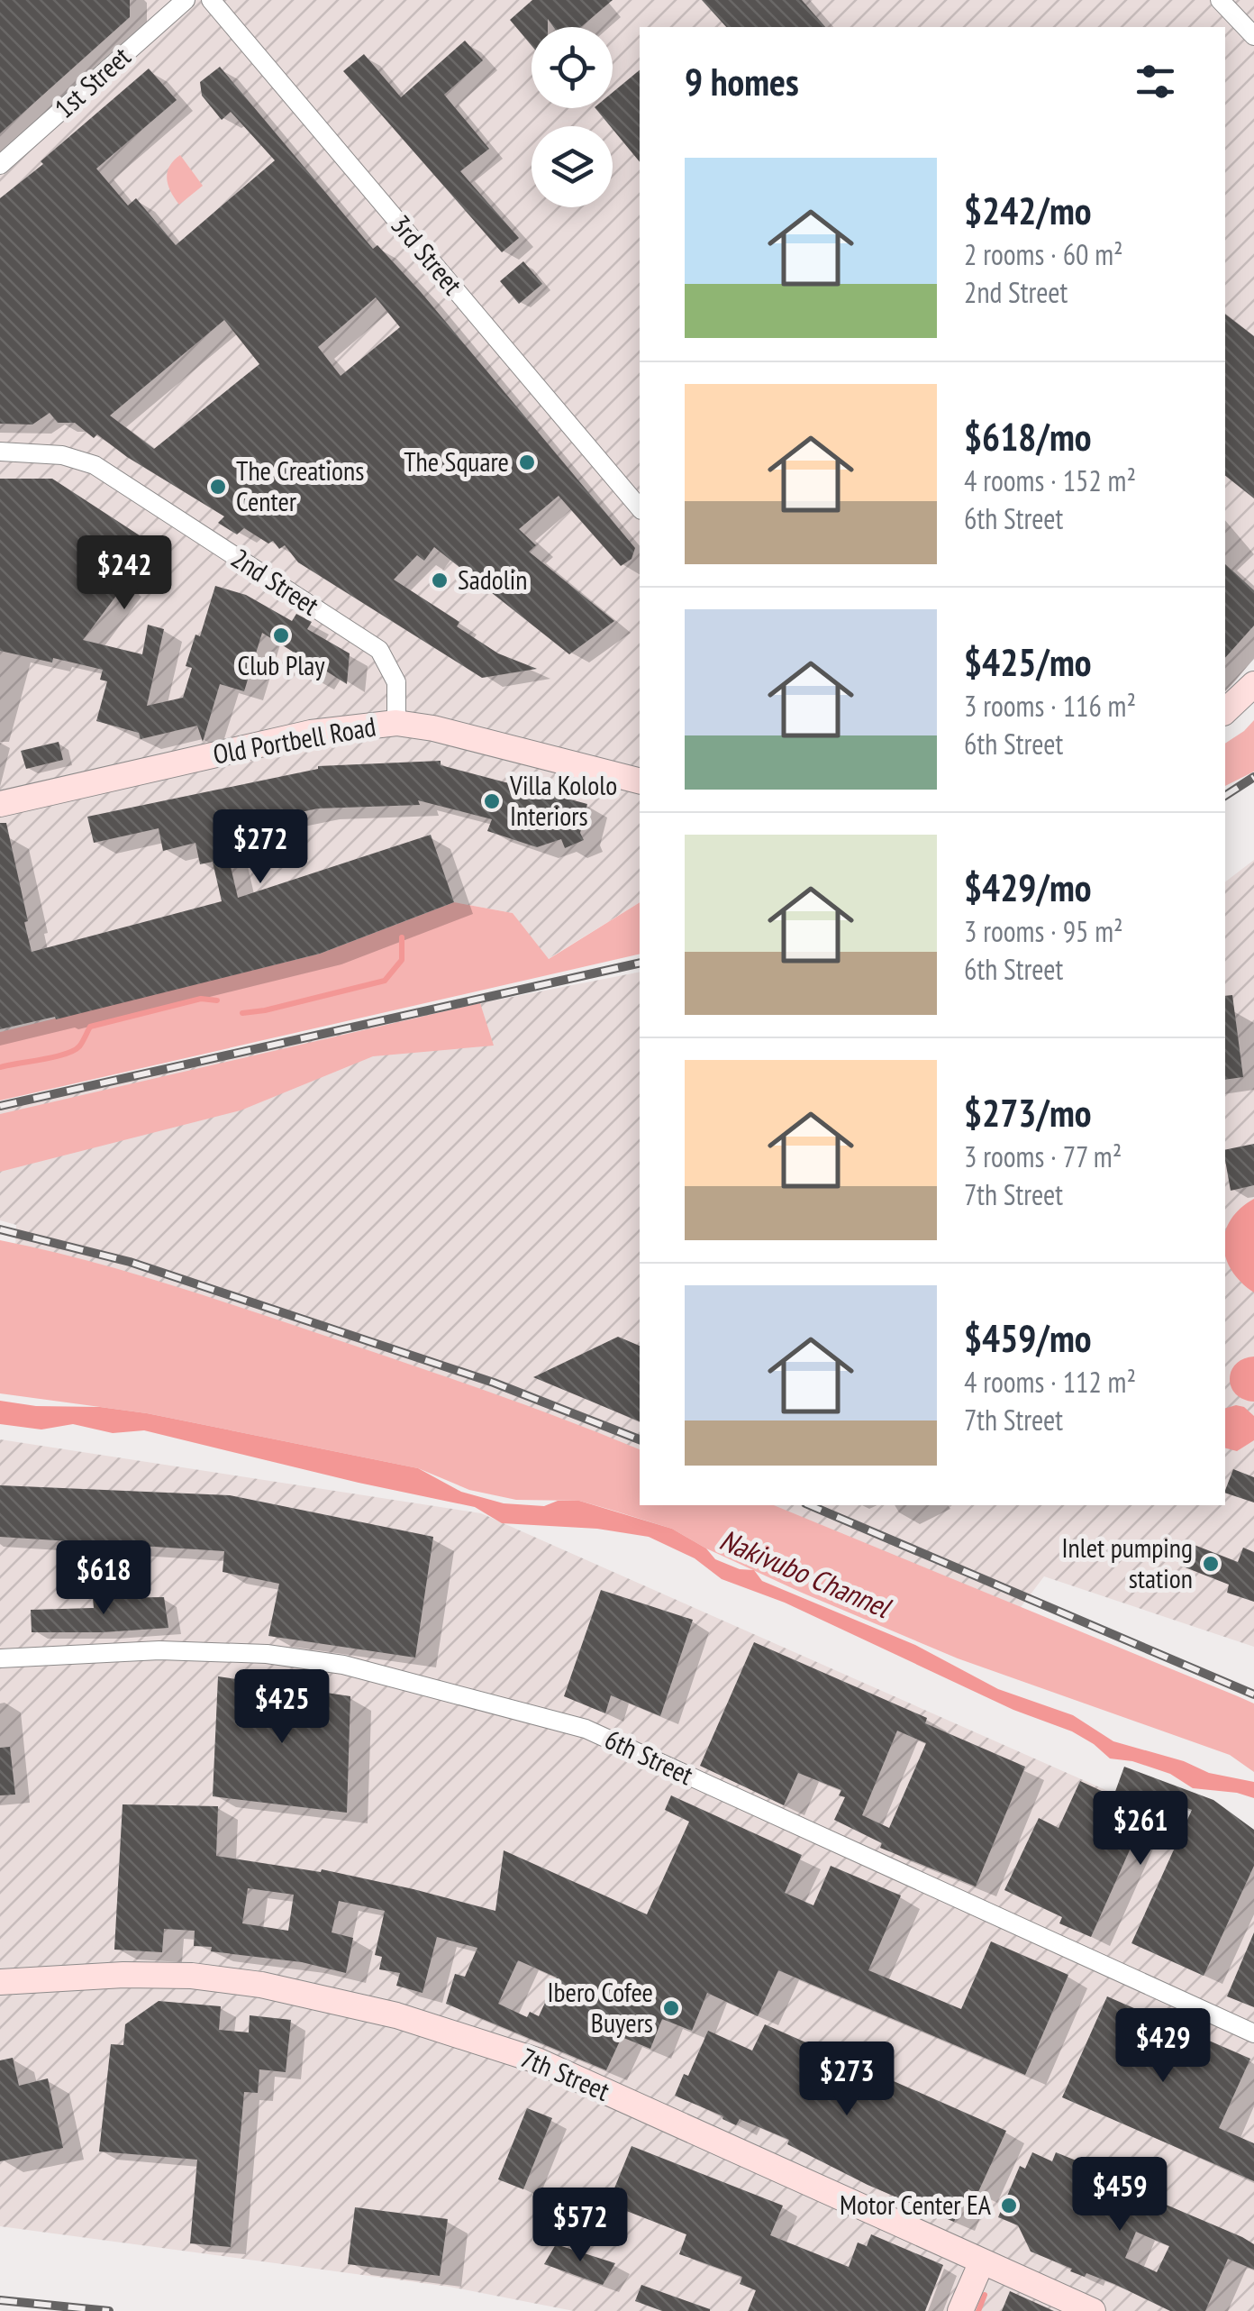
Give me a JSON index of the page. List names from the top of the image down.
{
  "streets": {
    "street": [
      "1st Street",
      "3rd Street",
      "2nd Street",
      "Old Portbell Road",
      "6th Street",
      "7th Street"
    ]
  },
  "crossings": [
    ["2nd Street", "Old Portbell Road"]
  ],
  "water": ["Nakivubo Channel"],
  "places": [
    "The Square",
    "The Creations Center",
    "Sadolin",
    "Club Play",
    "Villa Kololo Interiors",
    "Inlet pumping station",
    "Ibero Cofee Buyers",
    "Motor Center EA"
  ],
  "page": {
    "heading": "9 homes",
    "list": [
      {
        "name": "$242/mo",
        "note": "2 rooms · 60 m² · 2nd Street"
      },
      {
        "name": "$618/mo",
        "note": "4 rooms · 152 m² · 6th Street"
      },
      {
        "name": "$425/mo",
        "note": "3 rooms · 116 m² · 6th Street"
      },
      {
        "name": "$429/mo",
        "note": "3 rooms · 95 m² · 6th Street"
      },
      {
        "name": "$273/mo",
        "note": "3 rooms · 77 m² · 7th Street"
      },
      {
        "name": "$459/mo",
        "note": "4 rooms · 112 m² · 7th Street"
      }
    ],
    "price": [
      "$242",
      "$272",
      "$618",
      "$425",
      "$261",
      "$429",
      "$273",
      "$459",
      "$572"
    ]
  }
}
